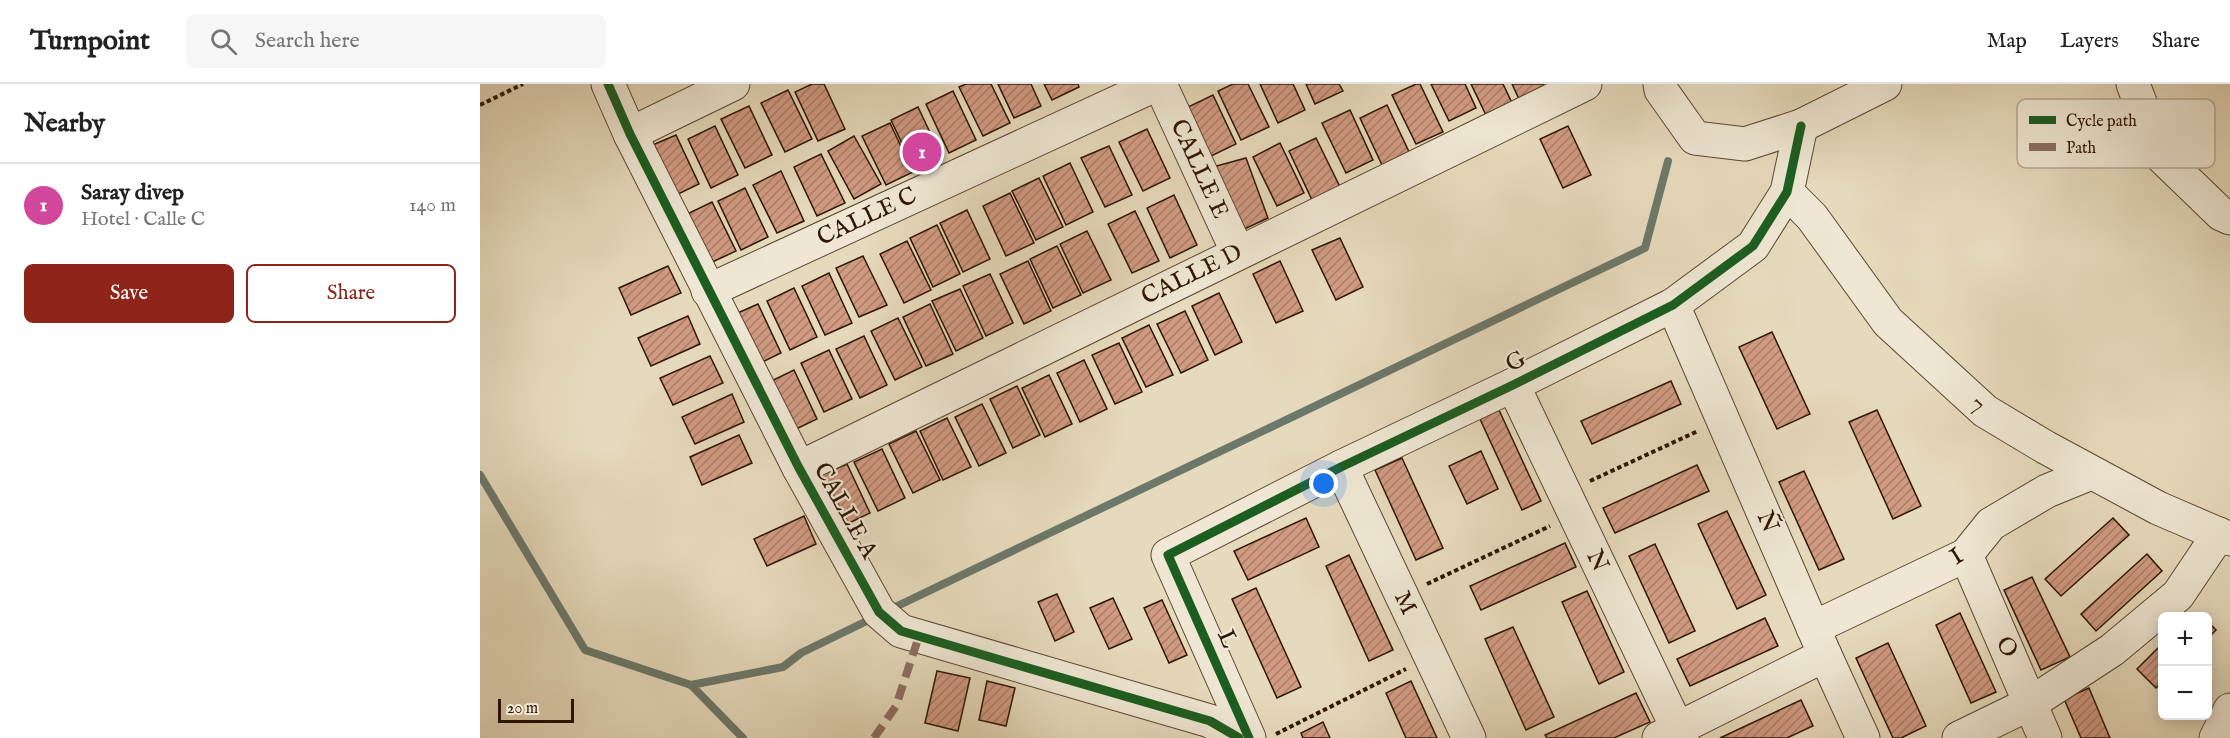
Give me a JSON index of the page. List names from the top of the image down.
{
  "streets": {
    "street": [
      "CALLE E",
      "CALLE C",
      "CALLE D",
      "G",
      "7",
      "CALLE A",
      "Ñ",
      "I",
      "N",
      "M",
      "L",
      "O"
    ]
  },
  "crossings": [
    ["CALLE E", "CALLE C"],
    ["CALLE E", "CALLE D"],
    ["CALLE C", "CALLE A"],
    ["CALLE D", "CALLE A"],
    ["G", "7"],
    ["G", "Ñ"],
    ["G", "N"],
    ["G", "M"],
    ["G", "L"],
    ["7", "I"],
    ["Ñ", "I"],
    ["I", "N"],
    ["I", "O"]
  ],
  "legend": ["Cycle path", "Path"],
  "scale_bar": "20 m",
  "page": {
    "header": "Turnpoint",
    "search": "Search here",
    "nav": ["Map", "Layers", "Share"],
    "heading": "Nearby",
    "pins": "1",
    "list": [
      {
        "mark": "1",
        "name": "Saray divep",
        "note": "Hotel · Calle C",
        "value": "140 m"
      }
    ],
    "buttons": ["Save", "Share"],
    "map_buttons": ["+", "−"],
    "scale": "20 m"
  }
}
